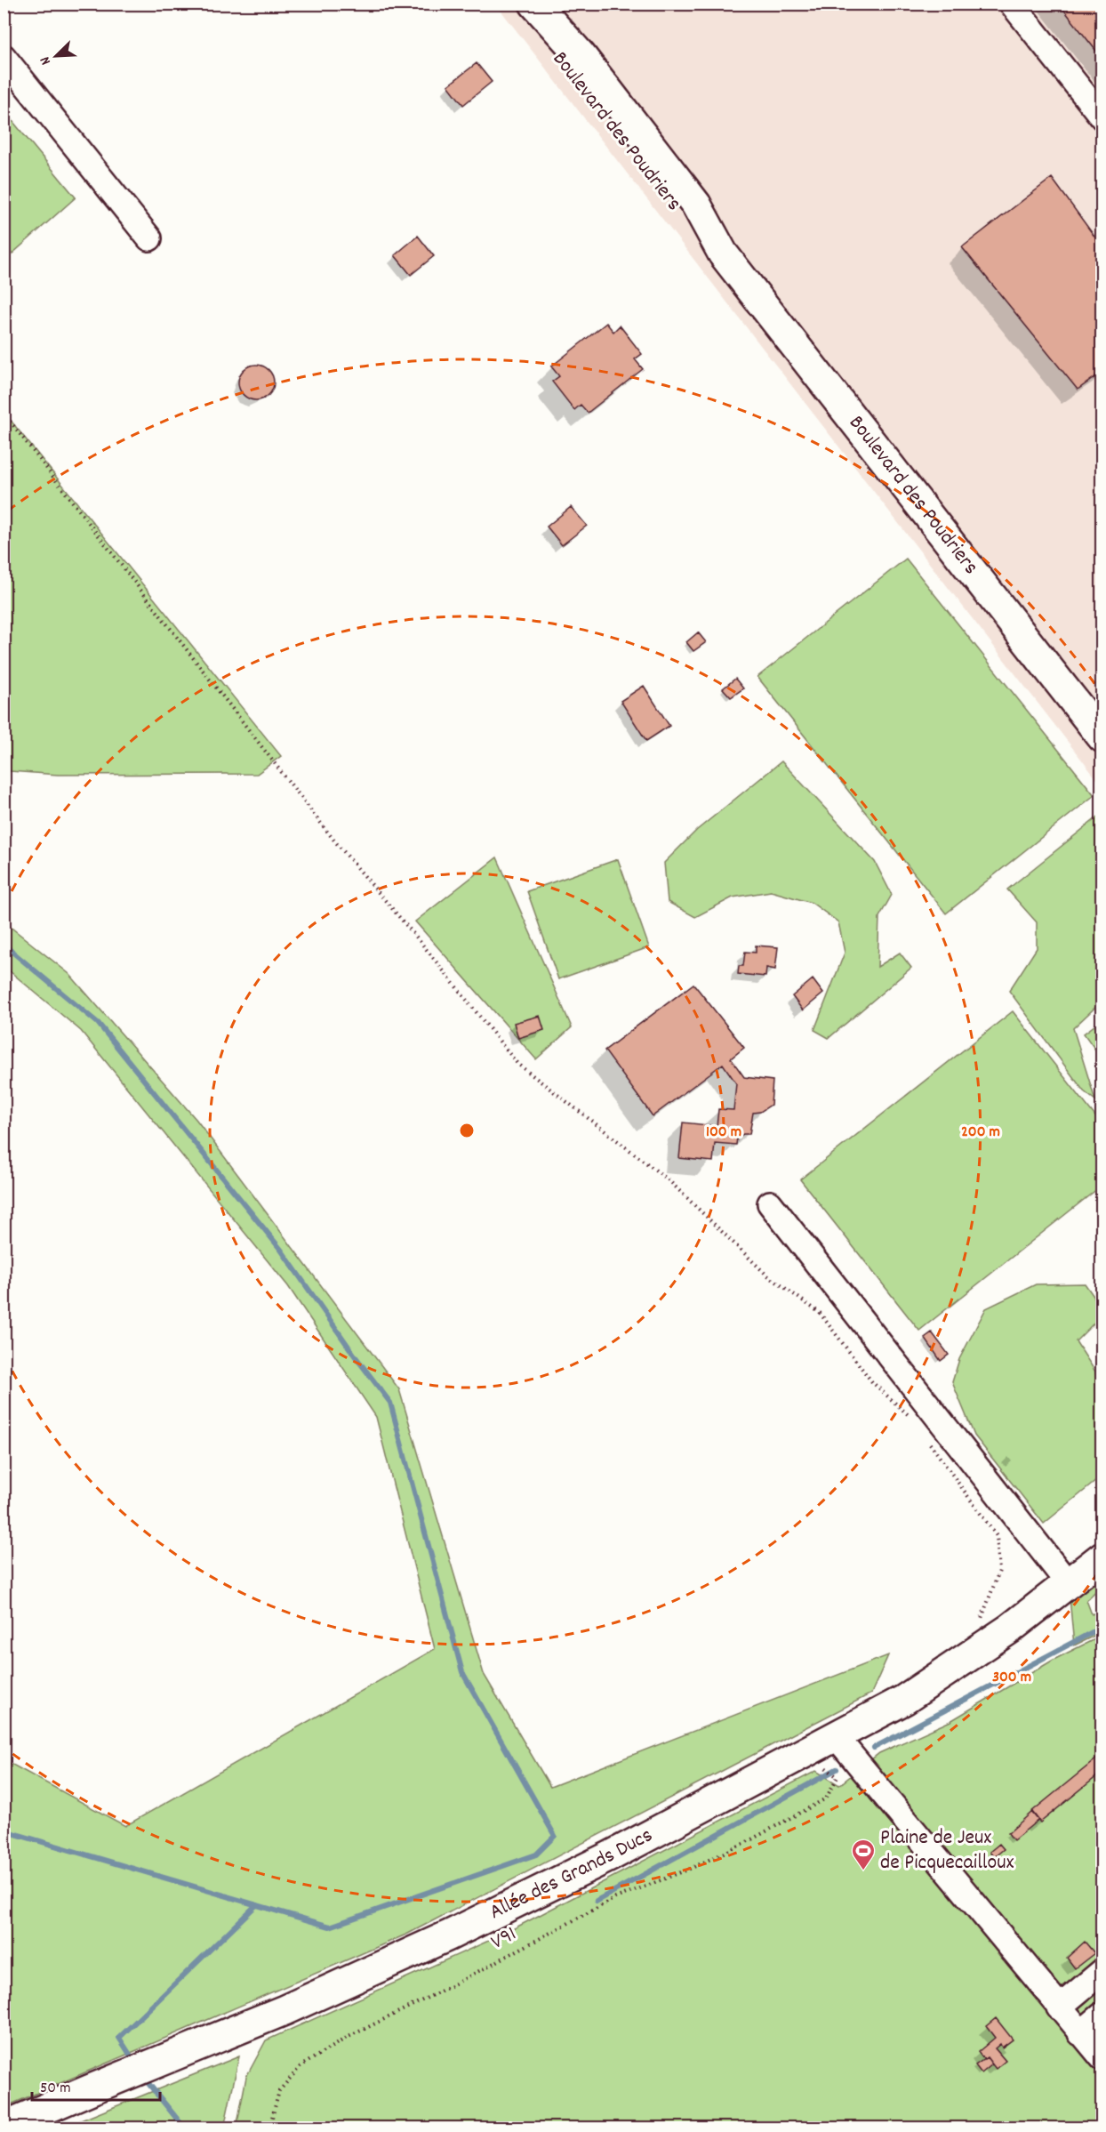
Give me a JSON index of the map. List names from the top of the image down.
{
  "streets": {
    "main road": ["Boulevard des Poudriers", "Allée des Grands Ducs"],
    "path": ["V91"]
  },
  "crossings": [
    ["Allée des Grands Ducs", "V91"]
  ],
  "places": {
    "sports": ["Plaine de Jeux de Picquecailloux"]
  },
  "scale_bar": "50 m",
  "north": "bottom left",
  "rings": ["100 m", "200 m", "300 m"]
}
